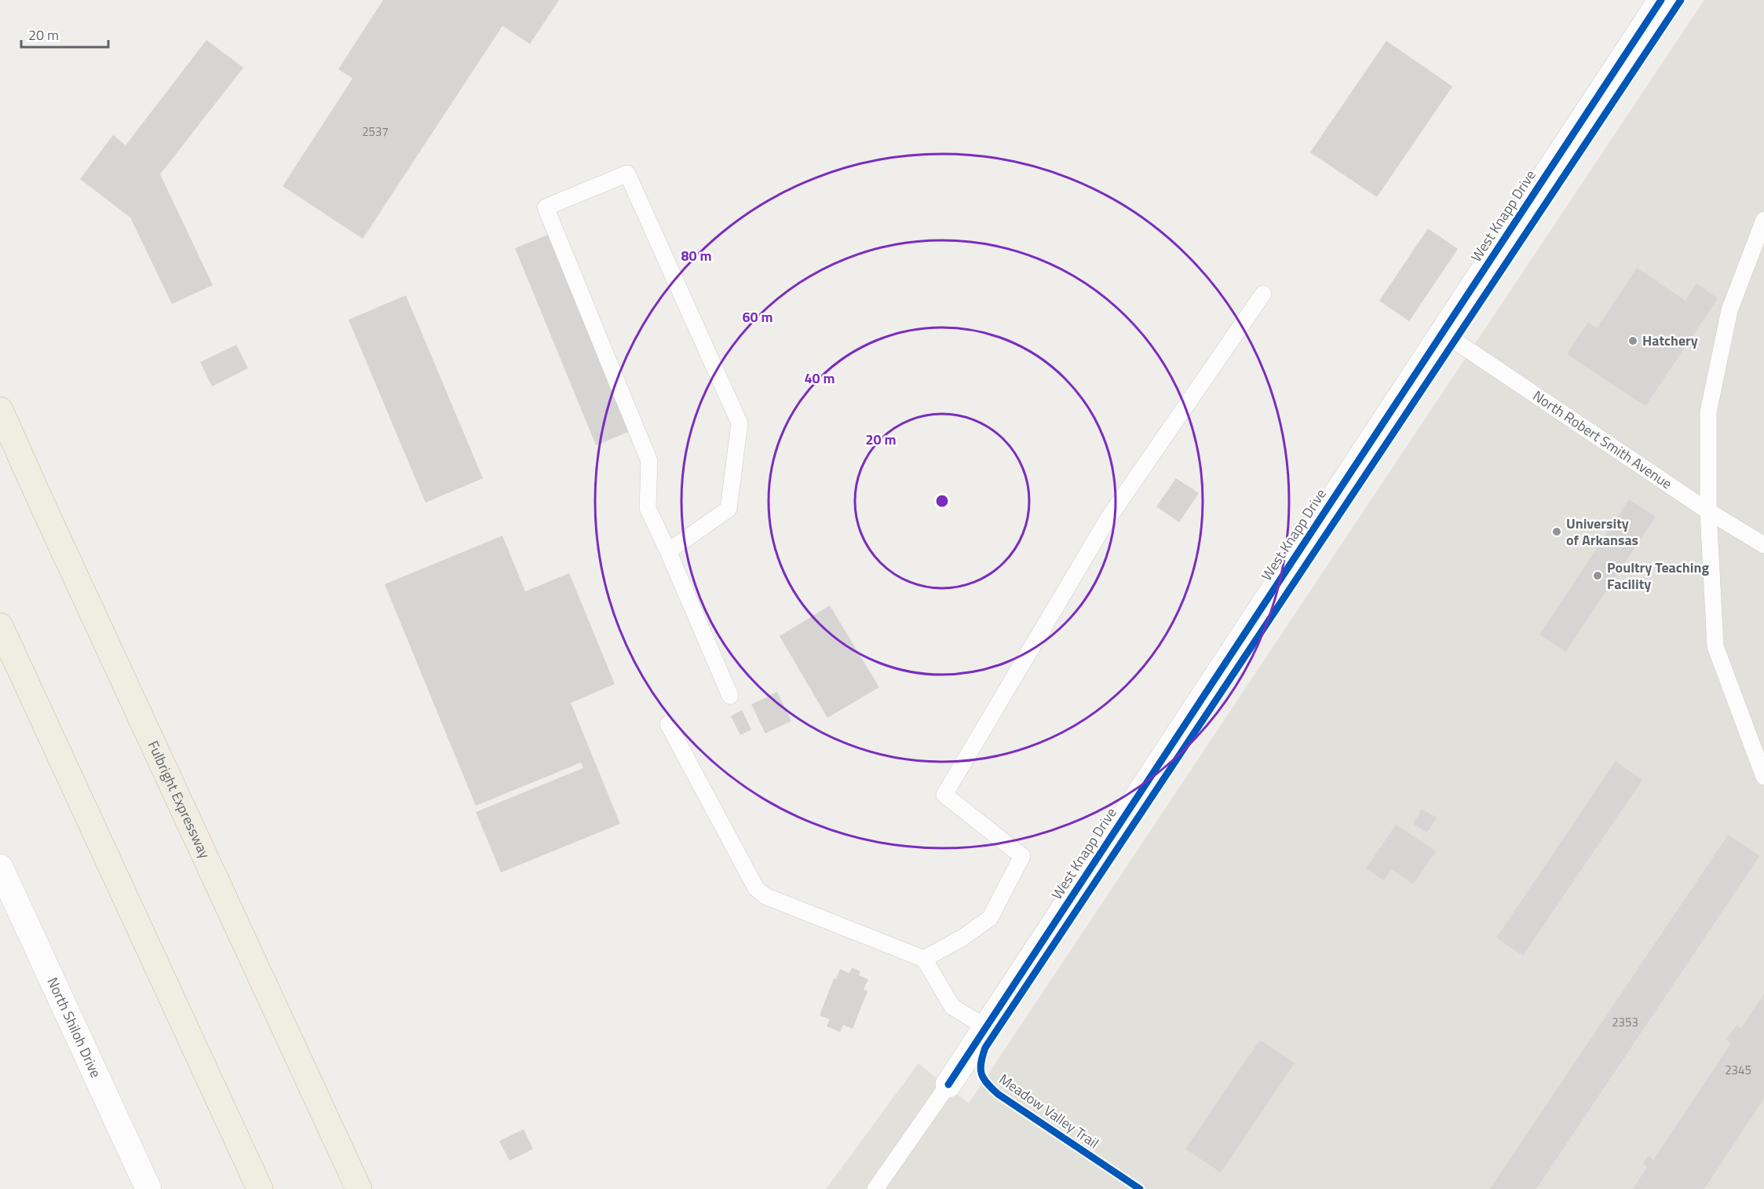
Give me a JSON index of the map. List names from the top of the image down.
{
  "streets": {
    "highway": ["Fulbright Expressway"],
    "street": ["West Knapp Drive", "North Shiloh Drive"],
    "lane": ["North Robert Smith Avenue"],
    "cycle path": ["Meadow Valley Trail"]
  },
  "crossings": [
    ["West Knapp Drive", "North Robert Smith Avenue"]
  ],
  "places": ["Hatchery", "University of Arkansas", "Poultry Teaching Facility"],
  "house_numbers": ["2537", "2353", "2345"],
  "scale_bar": "20 m",
  "rings": [
    "80 m",
    "60 m",
    "40 m",
    "20 m"
  ]
}
